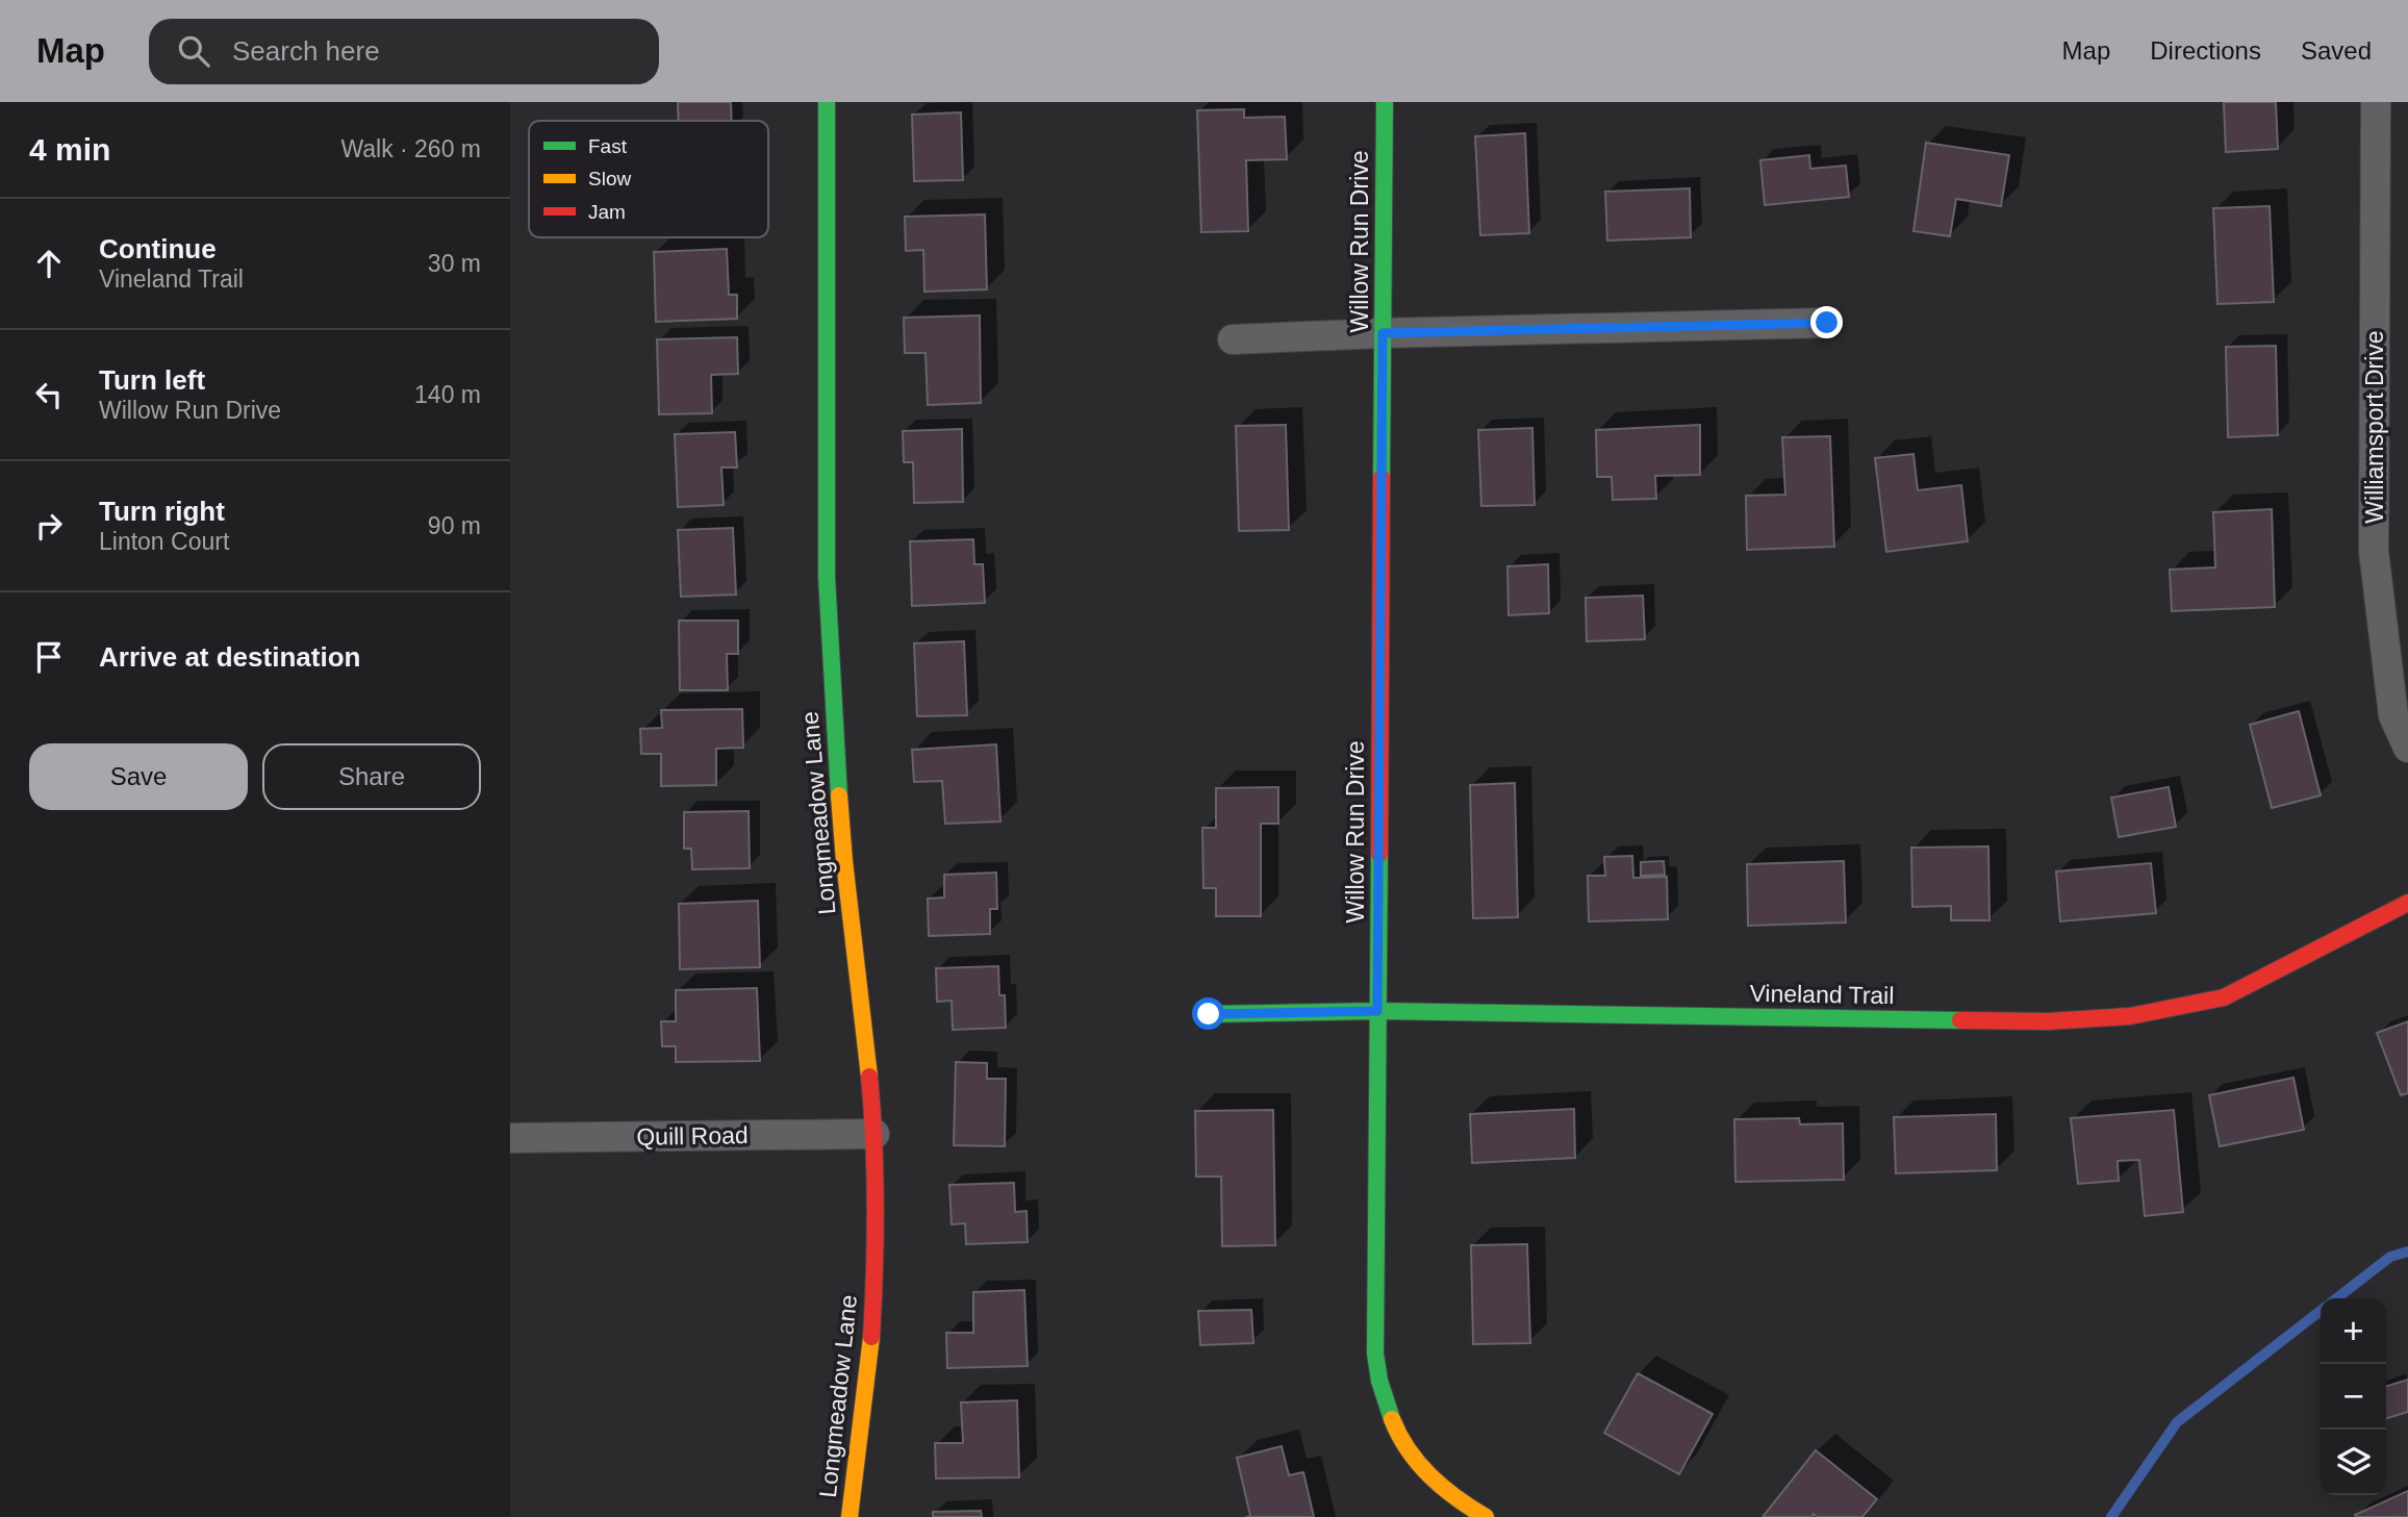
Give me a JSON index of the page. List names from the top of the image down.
{
  "streets": {
    "street": [
      "Willow Run Drive",
      "Williamsport Drive",
      "Longmeadow Lane",
      "Vineland Trail",
      "Quill Road"
    ]
  },
  "crossings": [
    ["Willow Run Drive", "Vineland Trail"],
    ["Longmeadow Lane", "Quill Road"]
  ],
  "legend": ["Fast", "Slow", "Jam"],
  "page": {
    "header": "Map",
    "search": "Search here",
    "nav": ["Map", "Directions", "Saved"],
    "heading": ["4 min", "Walk · 260 m"],
    "list": [
      ["Continue", "Vineland Trail", "30 m"],
      ["Turn left", "Willow Run Drive", "140 m"],
      ["Turn right", "Linton Court", "90 m"],
      "Arrive at destination"
    ],
    "buttons": ["Save", "Share"],
    "map_buttons": ["+", "−"]
  }
}
